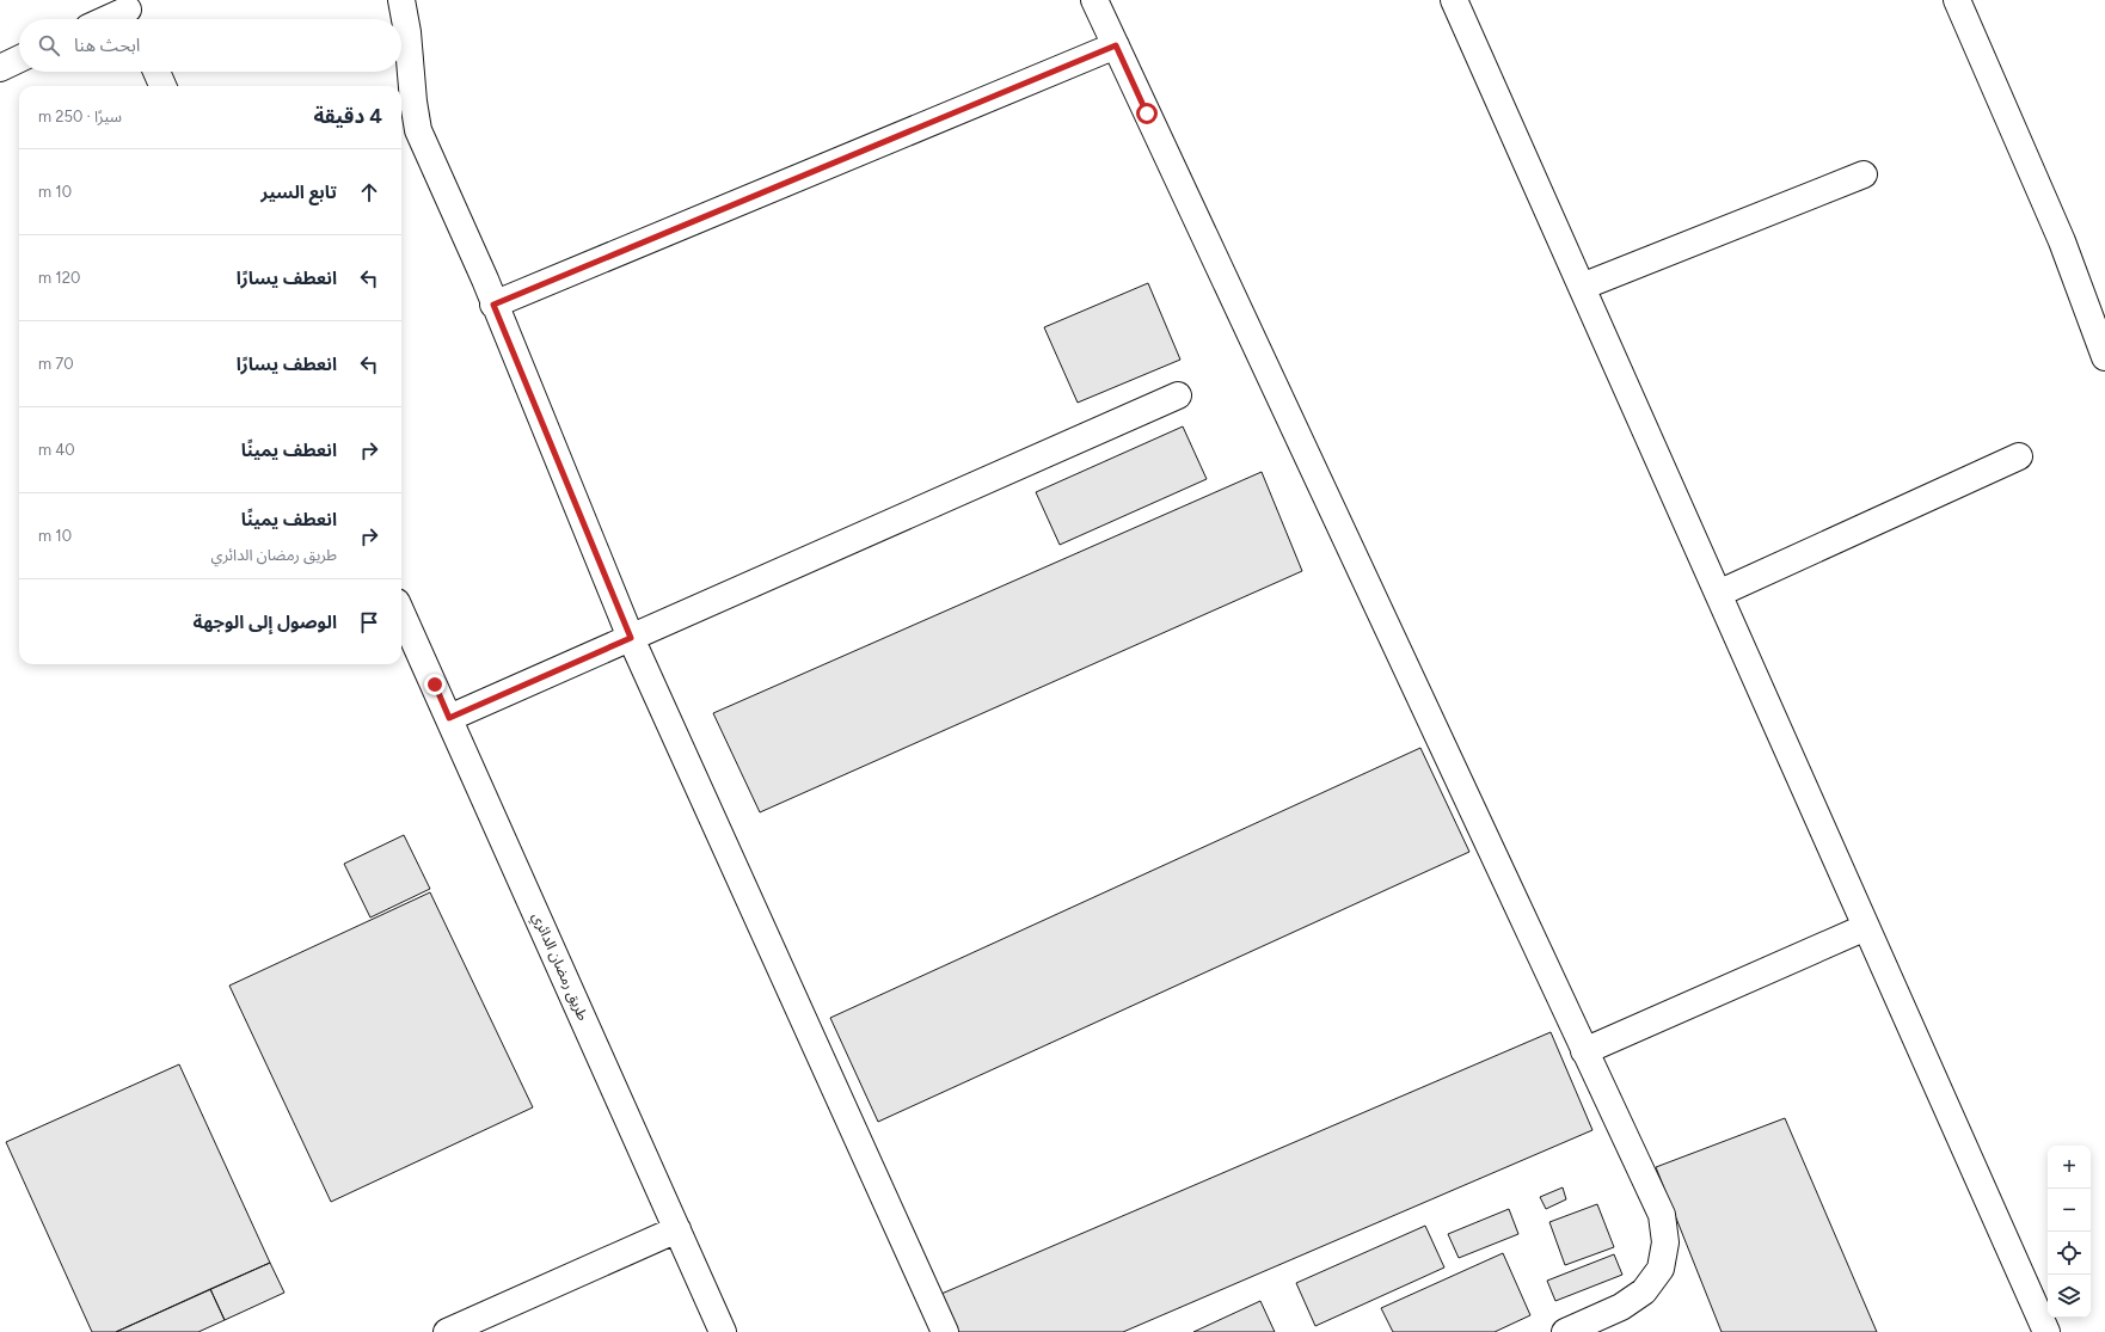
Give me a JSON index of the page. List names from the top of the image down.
{
  "streets": {
    "street": ["طريق رمضان الدائري"]
  },
  "page": {
    "search": "ابحث هنا",
    "heading": ["4 دقيقة", "سيرًا · 250 m"],
    "list": [
      ["تابع السير", "10 m"],
      ["انعطف يسارًا", "120 m"],
      ["انعطف يسارًا", "70 m"],
      ["انعطف يمينًا", "40 m"],
      ["انعطف يمينًا", "طريق رمضان الدائري", "10 m"],
      "الوصول إلى الوجهة"
    ],
    "map_buttons": ["+", "−"]
  }
}
